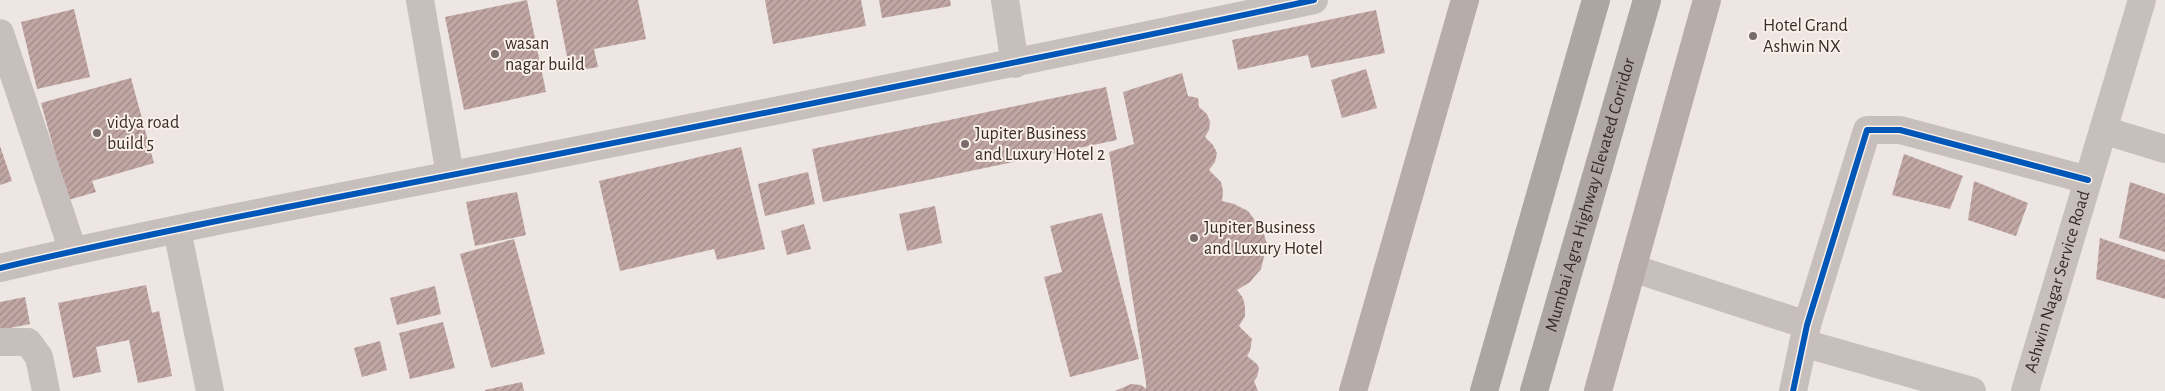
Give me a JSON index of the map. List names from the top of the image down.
{
  "streets": {
    "highway": ["Mumbai Agra Highway Elevated Corridor"],
    "street": ["Ashwin Nagar Service Road"]
  },
  "places": [
    "Hotel Grand Ashwin NX",
    "wasan nagar build",
    "vidya road build 5",
    "Jupiter Business and Luxury Hotel 2",
    "Jupiter Business and Luxury Hotel"
  ]
}
